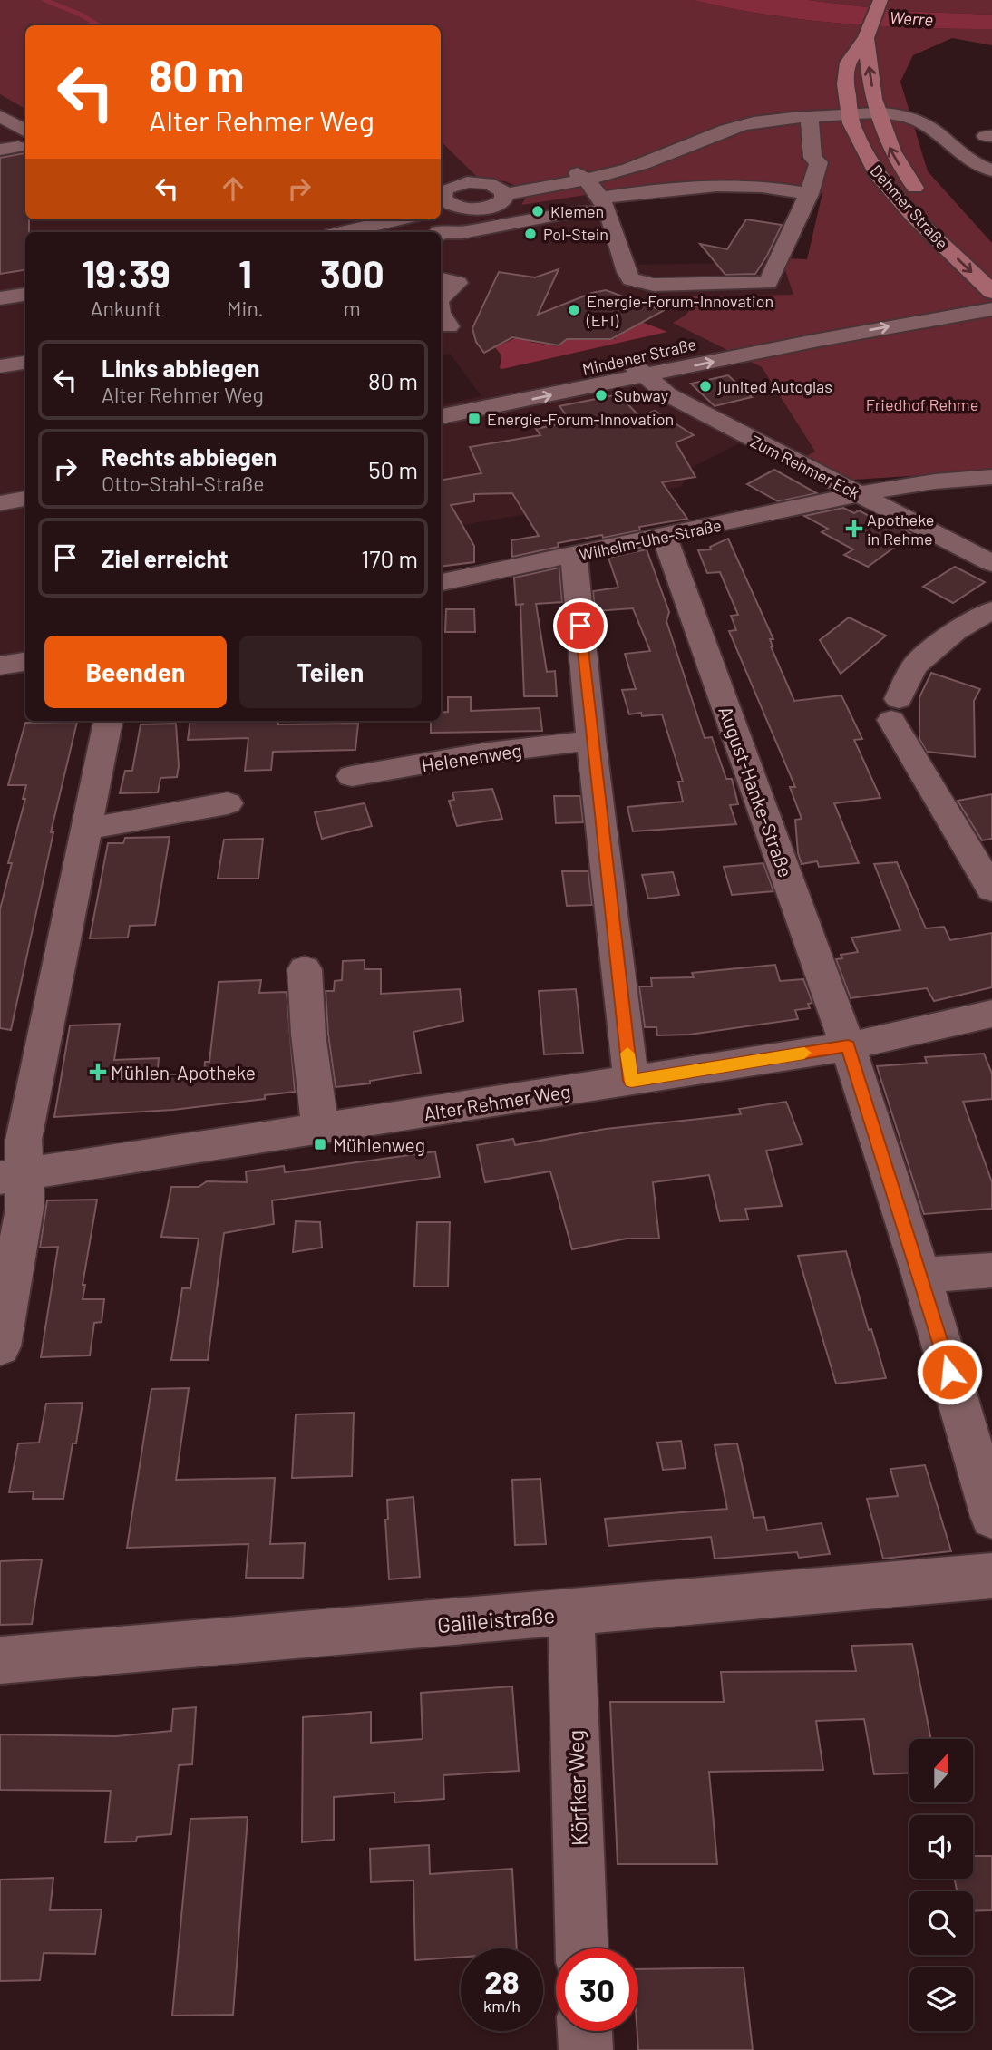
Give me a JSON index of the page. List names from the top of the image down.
{
  "streets": {
    "main road": ["Dehmer Straße"],
    "street": [
      "Mindener Straße",
      "Zum Rehmer Eck",
      "Wilhelm-Uhe-Straße",
      "Helenenweg",
      "August-Hanke-Straße",
      "Alter Rehmer Weg",
      "Galileistraße",
      "Körfker Weg"
    ]
  },
  "crossings": [
    ["Dehmer Straße", "Mindener Straße"],
    ["Mindener Straße", "Zum Rehmer Eck"],
    ["Zum Rehmer Eck", "Wilhelm-Uhe-Straße"],
    ["Wilhelm-Uhe-Straße", "August-Hanke-Straße"],
    ["August-Hanke-Straße", "Alter Rehmer Weg"],
    ["Galileistraße", "Körfker Weg"]
  ],
  "water": ["Werre"],
  "parks": ["Friedhof Rehme"],
  "places": {
    "other": [
      "Kiemen",
      "Pol-Stein",
      "Energie-Forum-Innovation (EFI)",
      "junited Autoglas",
      "Subway"
    ],
    "transit": ["Energie-Forum-Innovation", "Mühlenweg"],
    "health": ["Apotheke in Rehme", "Mühlen-Apotheke"]
  },
  "north": "top",
  "page": {
    "turn": ["80 m", "Alter Rehmer Weg"],
    "eta": [
      "19:39",
      "Ankunft",
      "1",
      "Min.",
      "300",
      "m"
    ],
    "list": [
      {
        "name": "Links abbiegen",
        "note": "Alter Rehmer Weg",
        "value": "80 m"
      },
      {
        "name": "Rechts abbiegen",
        "note": "Otto-Stahl-Straße",
        "value": "50 m"
      },
      {
        "name": "Ziel erreicht",
        "value": "170 m"
      }
    ],
    "buttons": ["Beenden", "Teilen"],
    "speed": "28 km/h",
    "limit": "30"
  }
}
